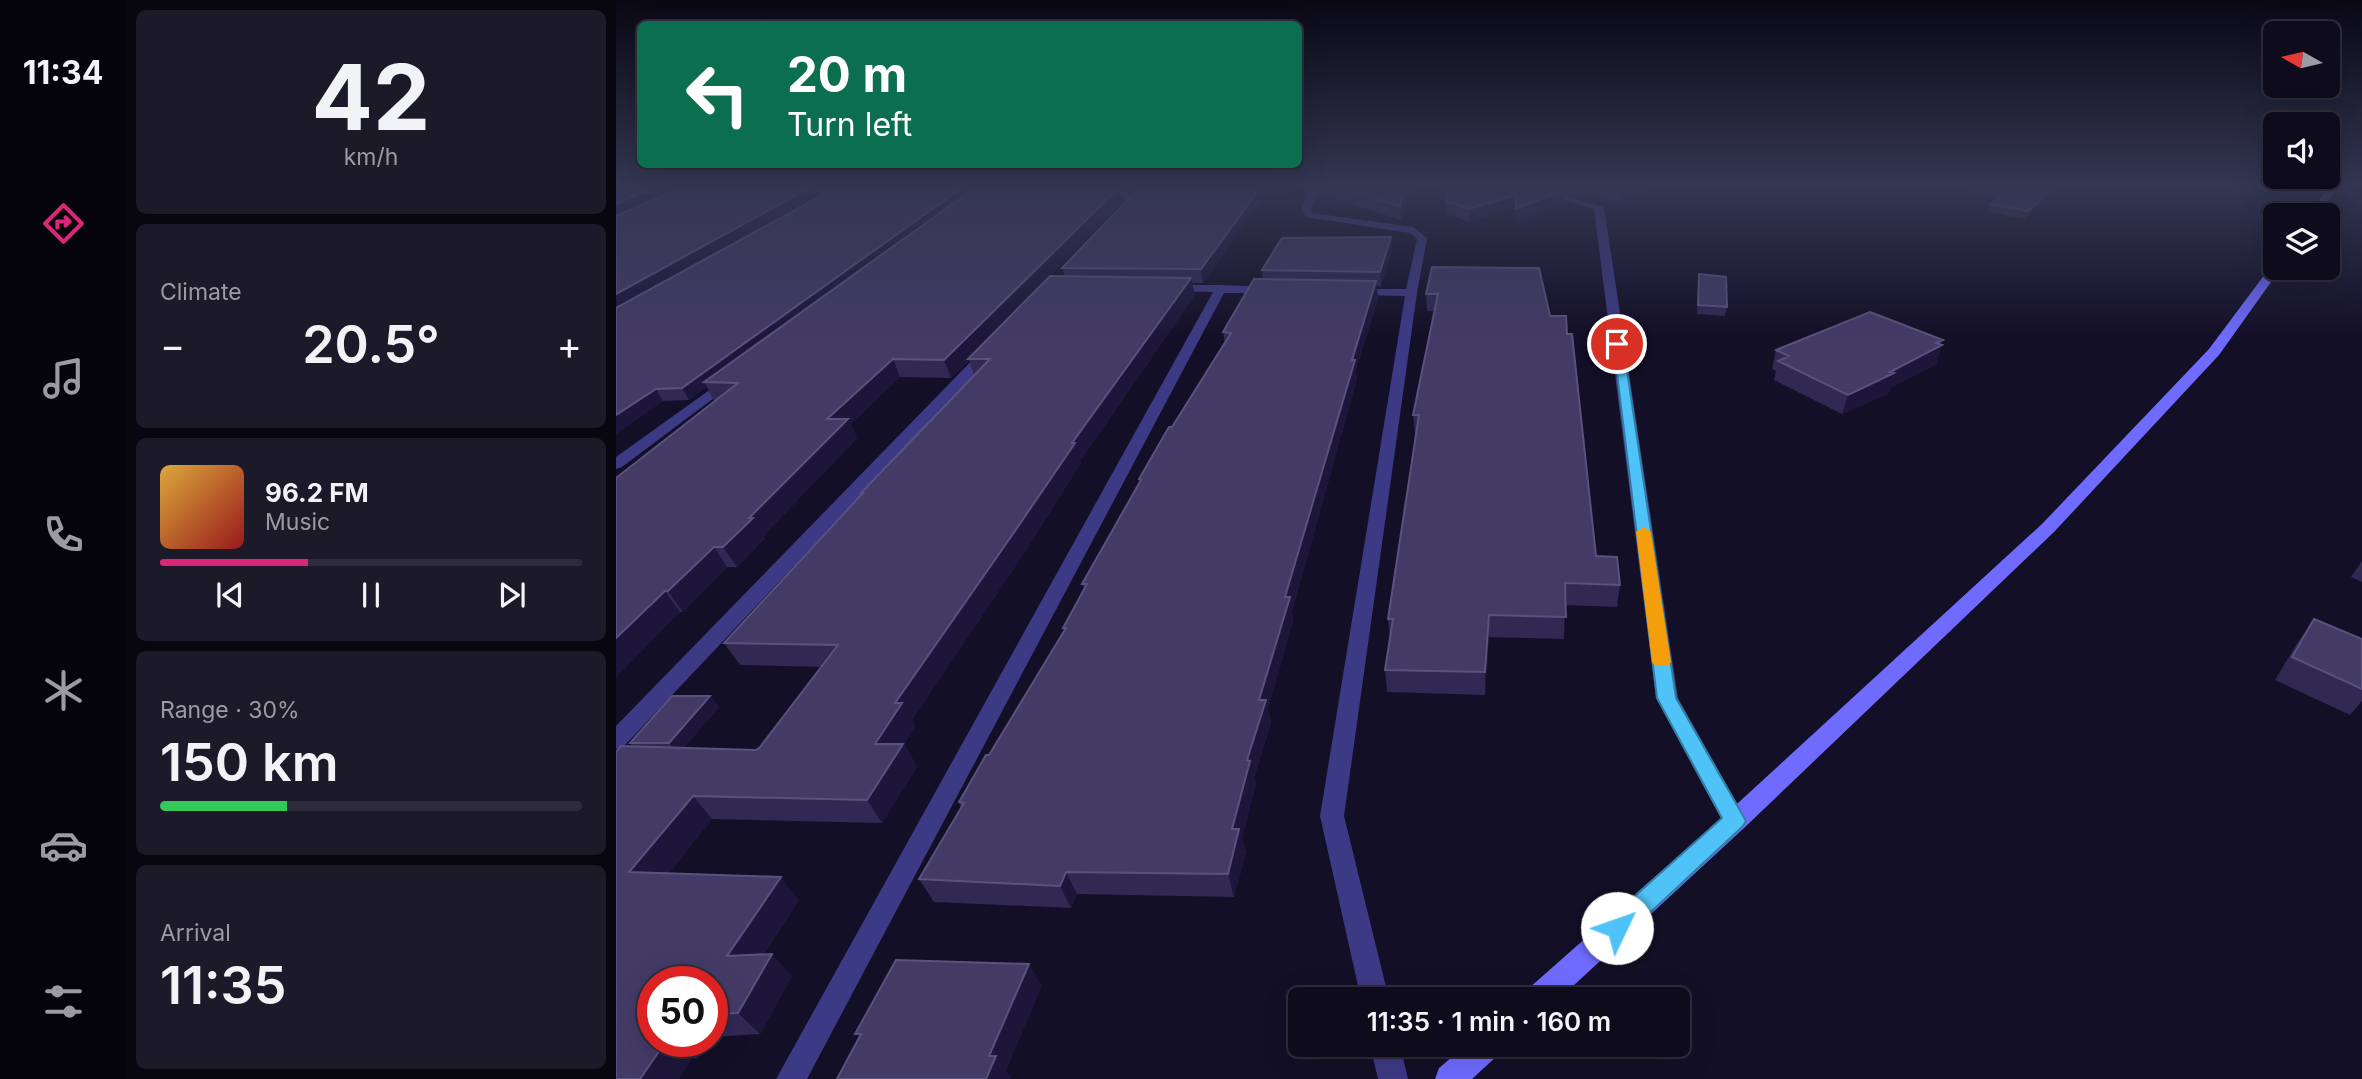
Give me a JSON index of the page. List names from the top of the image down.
{
  "north": "left",
  "page": {
    "tabs": "11:34",
    "tile": [
      ["42", "km/h"],
      "Climate",
      ["Range · 30%", "150 km"],
      ["Arrival", "11:35"]
    ],
    "turn": ["20 m", "Turn left"],
    "heat": ["−", "20.5°", "+"],
    "song": ["96.2 FM", "Music"],
    "limit": "50",
    "trip": "11:35 · 1 min · 160 m"
  }
}
